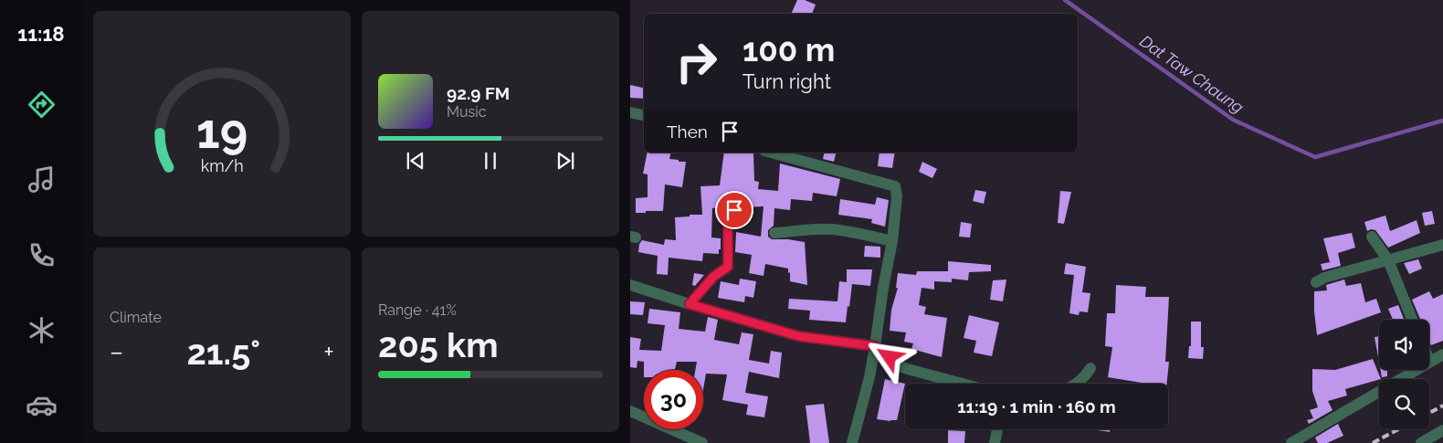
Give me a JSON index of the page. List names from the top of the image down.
{
  "water": ["Dat Taw Chaung"],
  "page": {
    "tabs": "11:18",
    "turn": ["100 m", "Turn right"],
    "song": ["92.9 FM", "Music"],
    "then": "Then",
    "tile": [
      "Climate",
      ["Range · 41%", "205 km"]
    ],
    "heat": ["−", "21.5°", "+"],
    "limit": "30",
    "trip": "11:19 · 1 min · 160 m",
    "gauge": ["19", "km/h"]
  }
}
